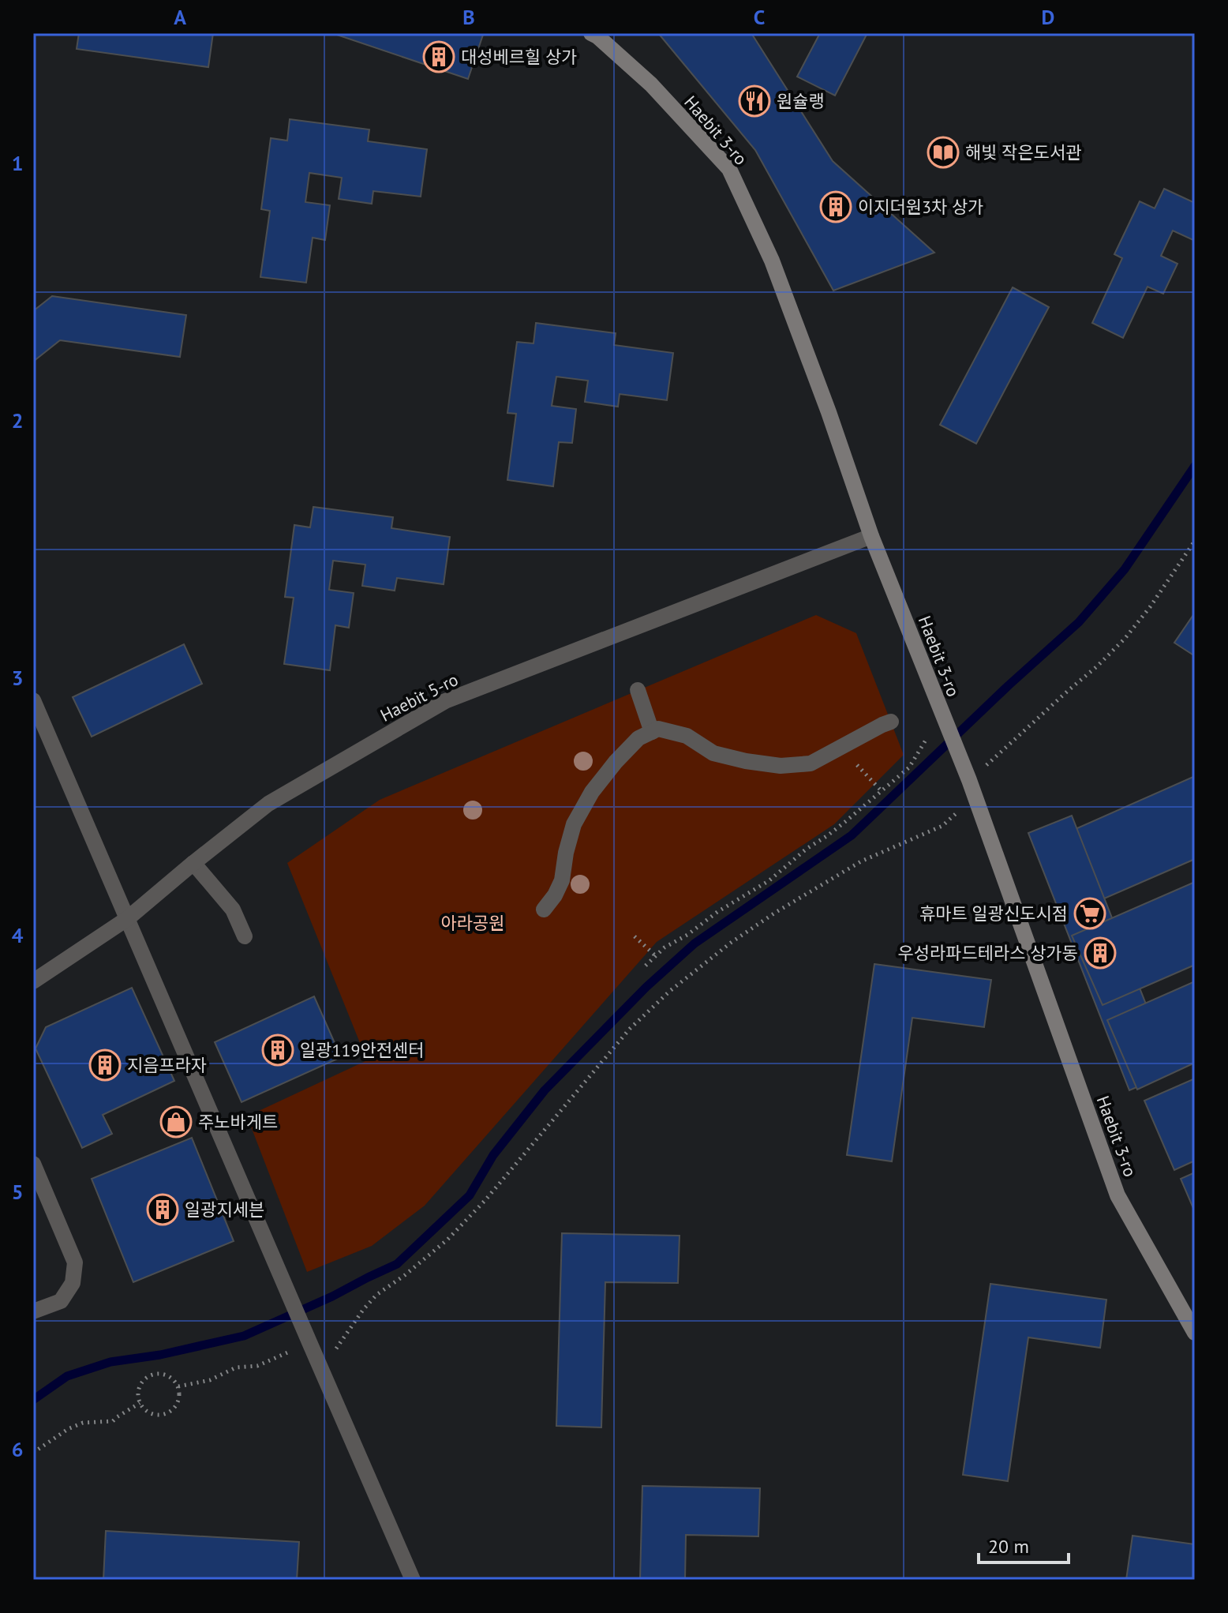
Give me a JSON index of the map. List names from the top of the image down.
{
  "streets": {
    "street": ["Haebit 3-ro", "Haebit 5-ro"]
  },
  "crossings": [
    ["Haebit 3-ro", "Haebit 5-ro"]
  ],
  "parks": ["아라공원"],
  "places": {
    "building": [
      "대성베르힐 상가",
      "이지더원3차 상가",
      "우성라파드테라스 상가동",
      "일광119안전센터",
      "지음프라자",
      "일광지세븐"
    ],
    "restaurant": ["원슐랭"],
    "library": ["해빛 작은도서관"],
    "supermarket": ["휴마트 일광신도시점"],
    "shop": ["주노바게트"]
  },
  "scale_bar": "20 m",
  "grid": {
    "columns": [
      "A",
      "B",
      "C",
      "D"
    ],
    "rows": [
      "1",
      "2",
      "3",
      "4",
      "5",
      "6"
    ]
  }
}
